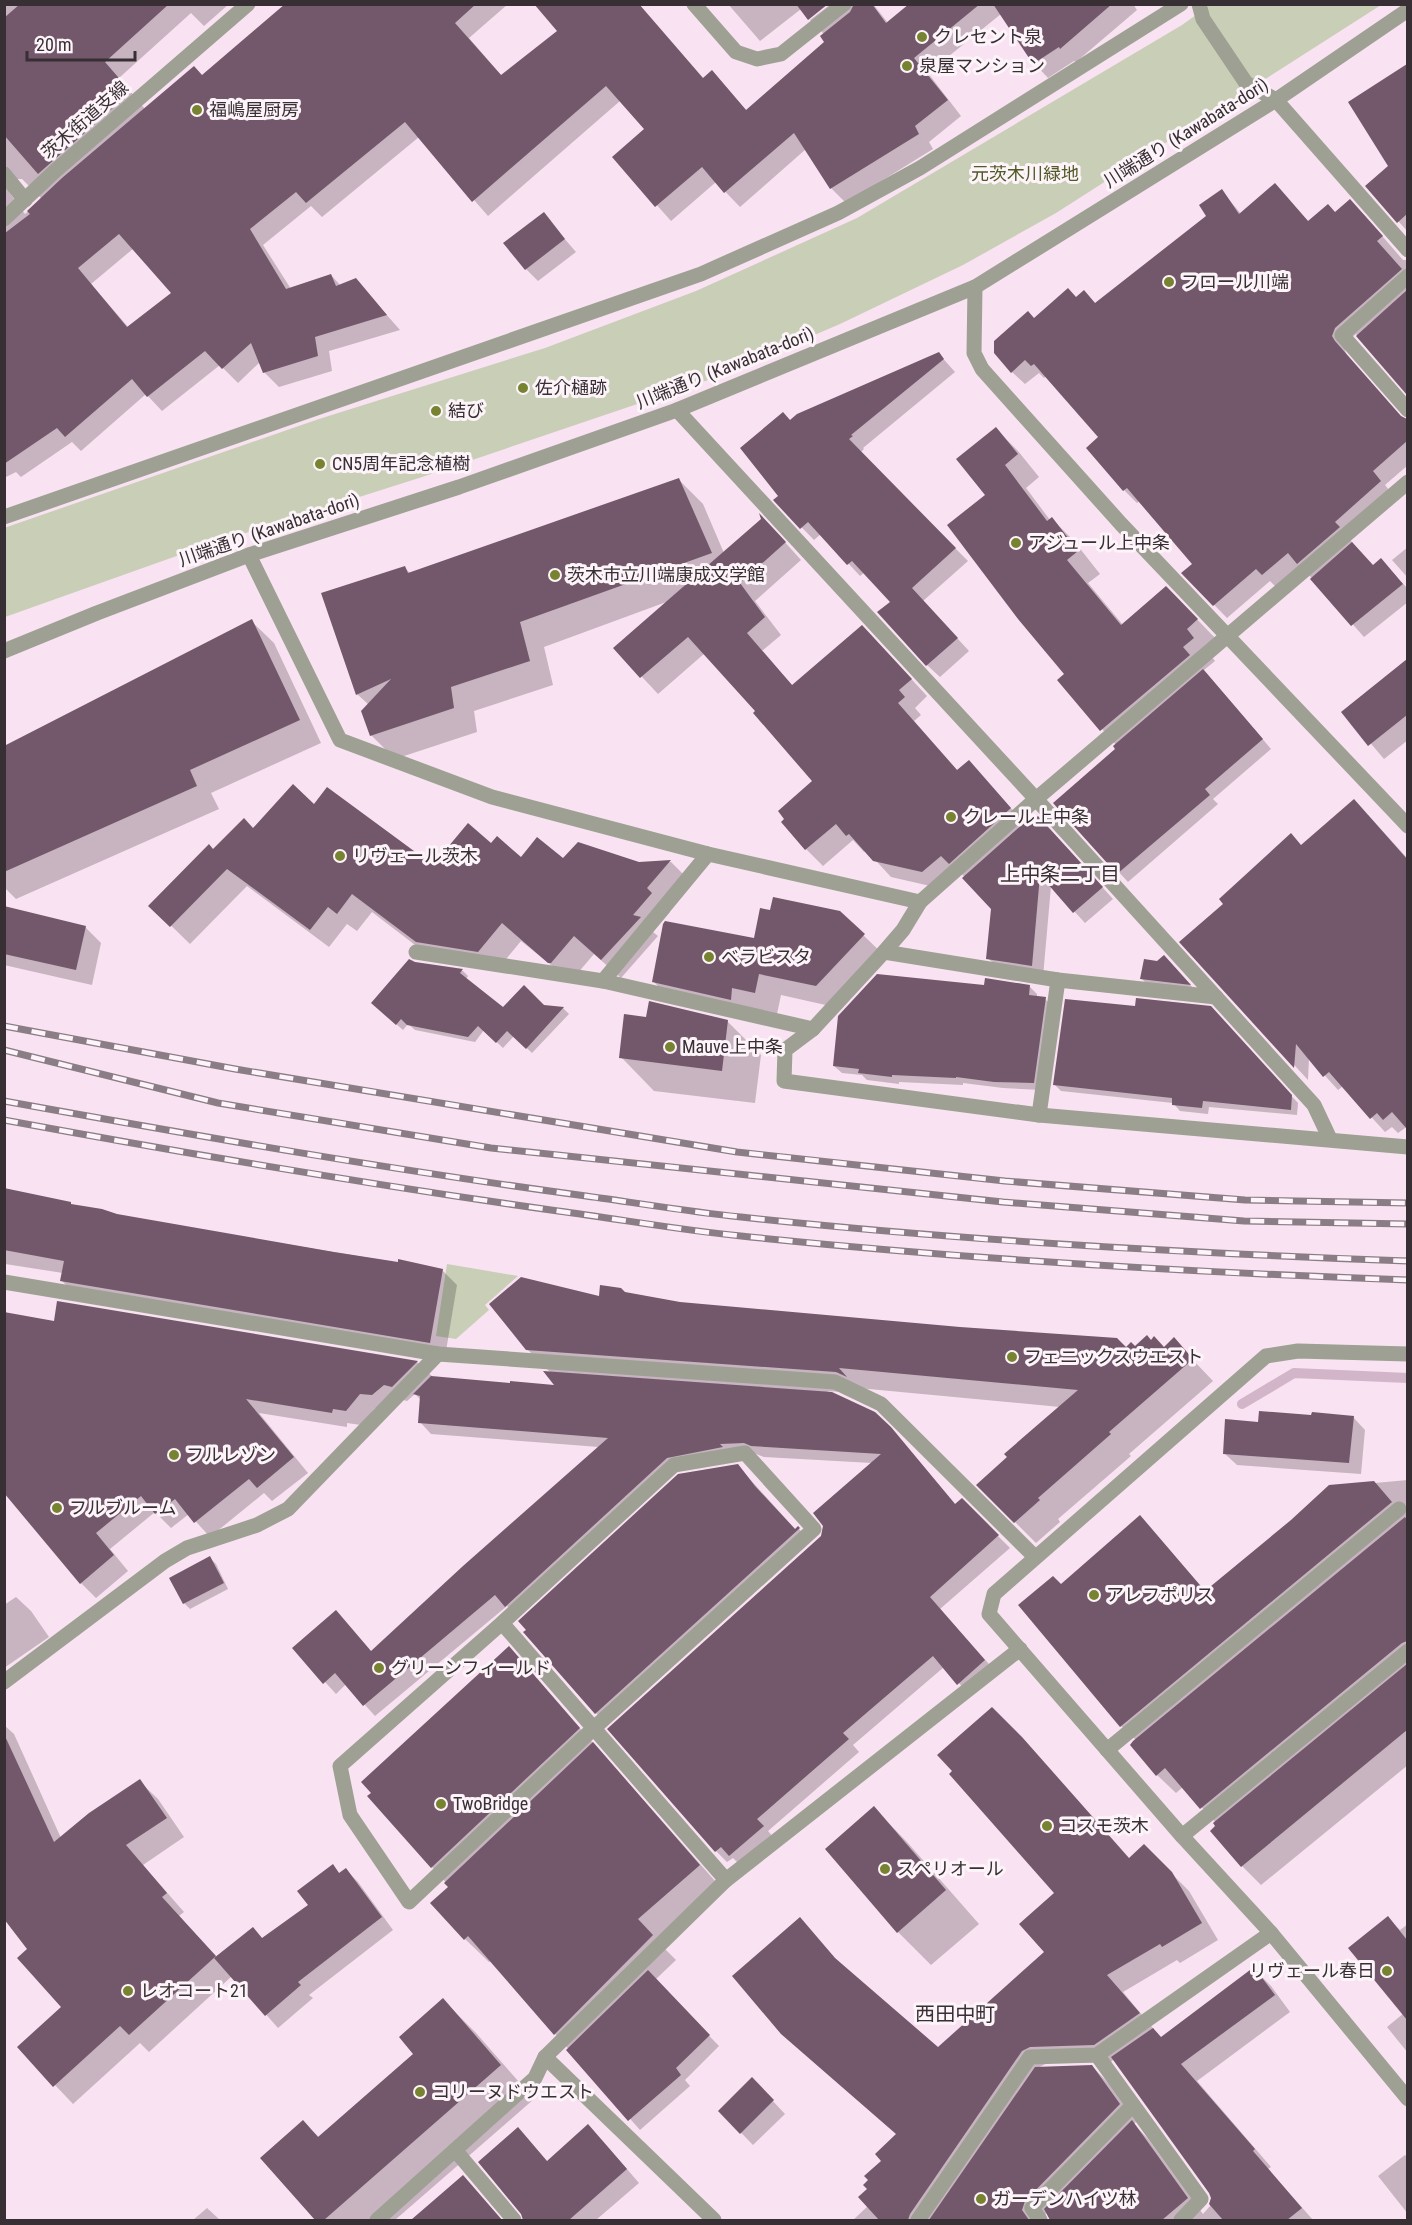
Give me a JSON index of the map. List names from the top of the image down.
{
  "streets": {
    "street": ["茨木街道支線", "川端通り (Kawabata-dori)"]
  },
  "districts": ["上中条二丁目", "西田中町"],
  "parks": ["元茨木川緑地"],
  "places": [
    "クレセント泉",
    "泉屋マンション",
    "福嶋屋厨房",
    "フロール川端",
    "佐介樋跡",
    "結び",
    "CN5周年記念植樹",
    "アジュール上中条",
    "茨木市立川端康成文学館",
    "クレール上中条",
    "リヴェール茨木",
    "ベラビスタ",
    "Mauve上中条",
    "フェニックスウエスト",
    "フルレゾン",
    "フルブルーム",
    "アレフポリス",
    "グリーンフィールド",
    "TwoBridge",
    "コスモ茨木",
    "スペリオール",
    "リヴェール春日",
    "レオコート21",
    "コリーヌドウエスト",
    "ガーデンハイツ林"
  ],
  "scale_bar": "20 m"
}
